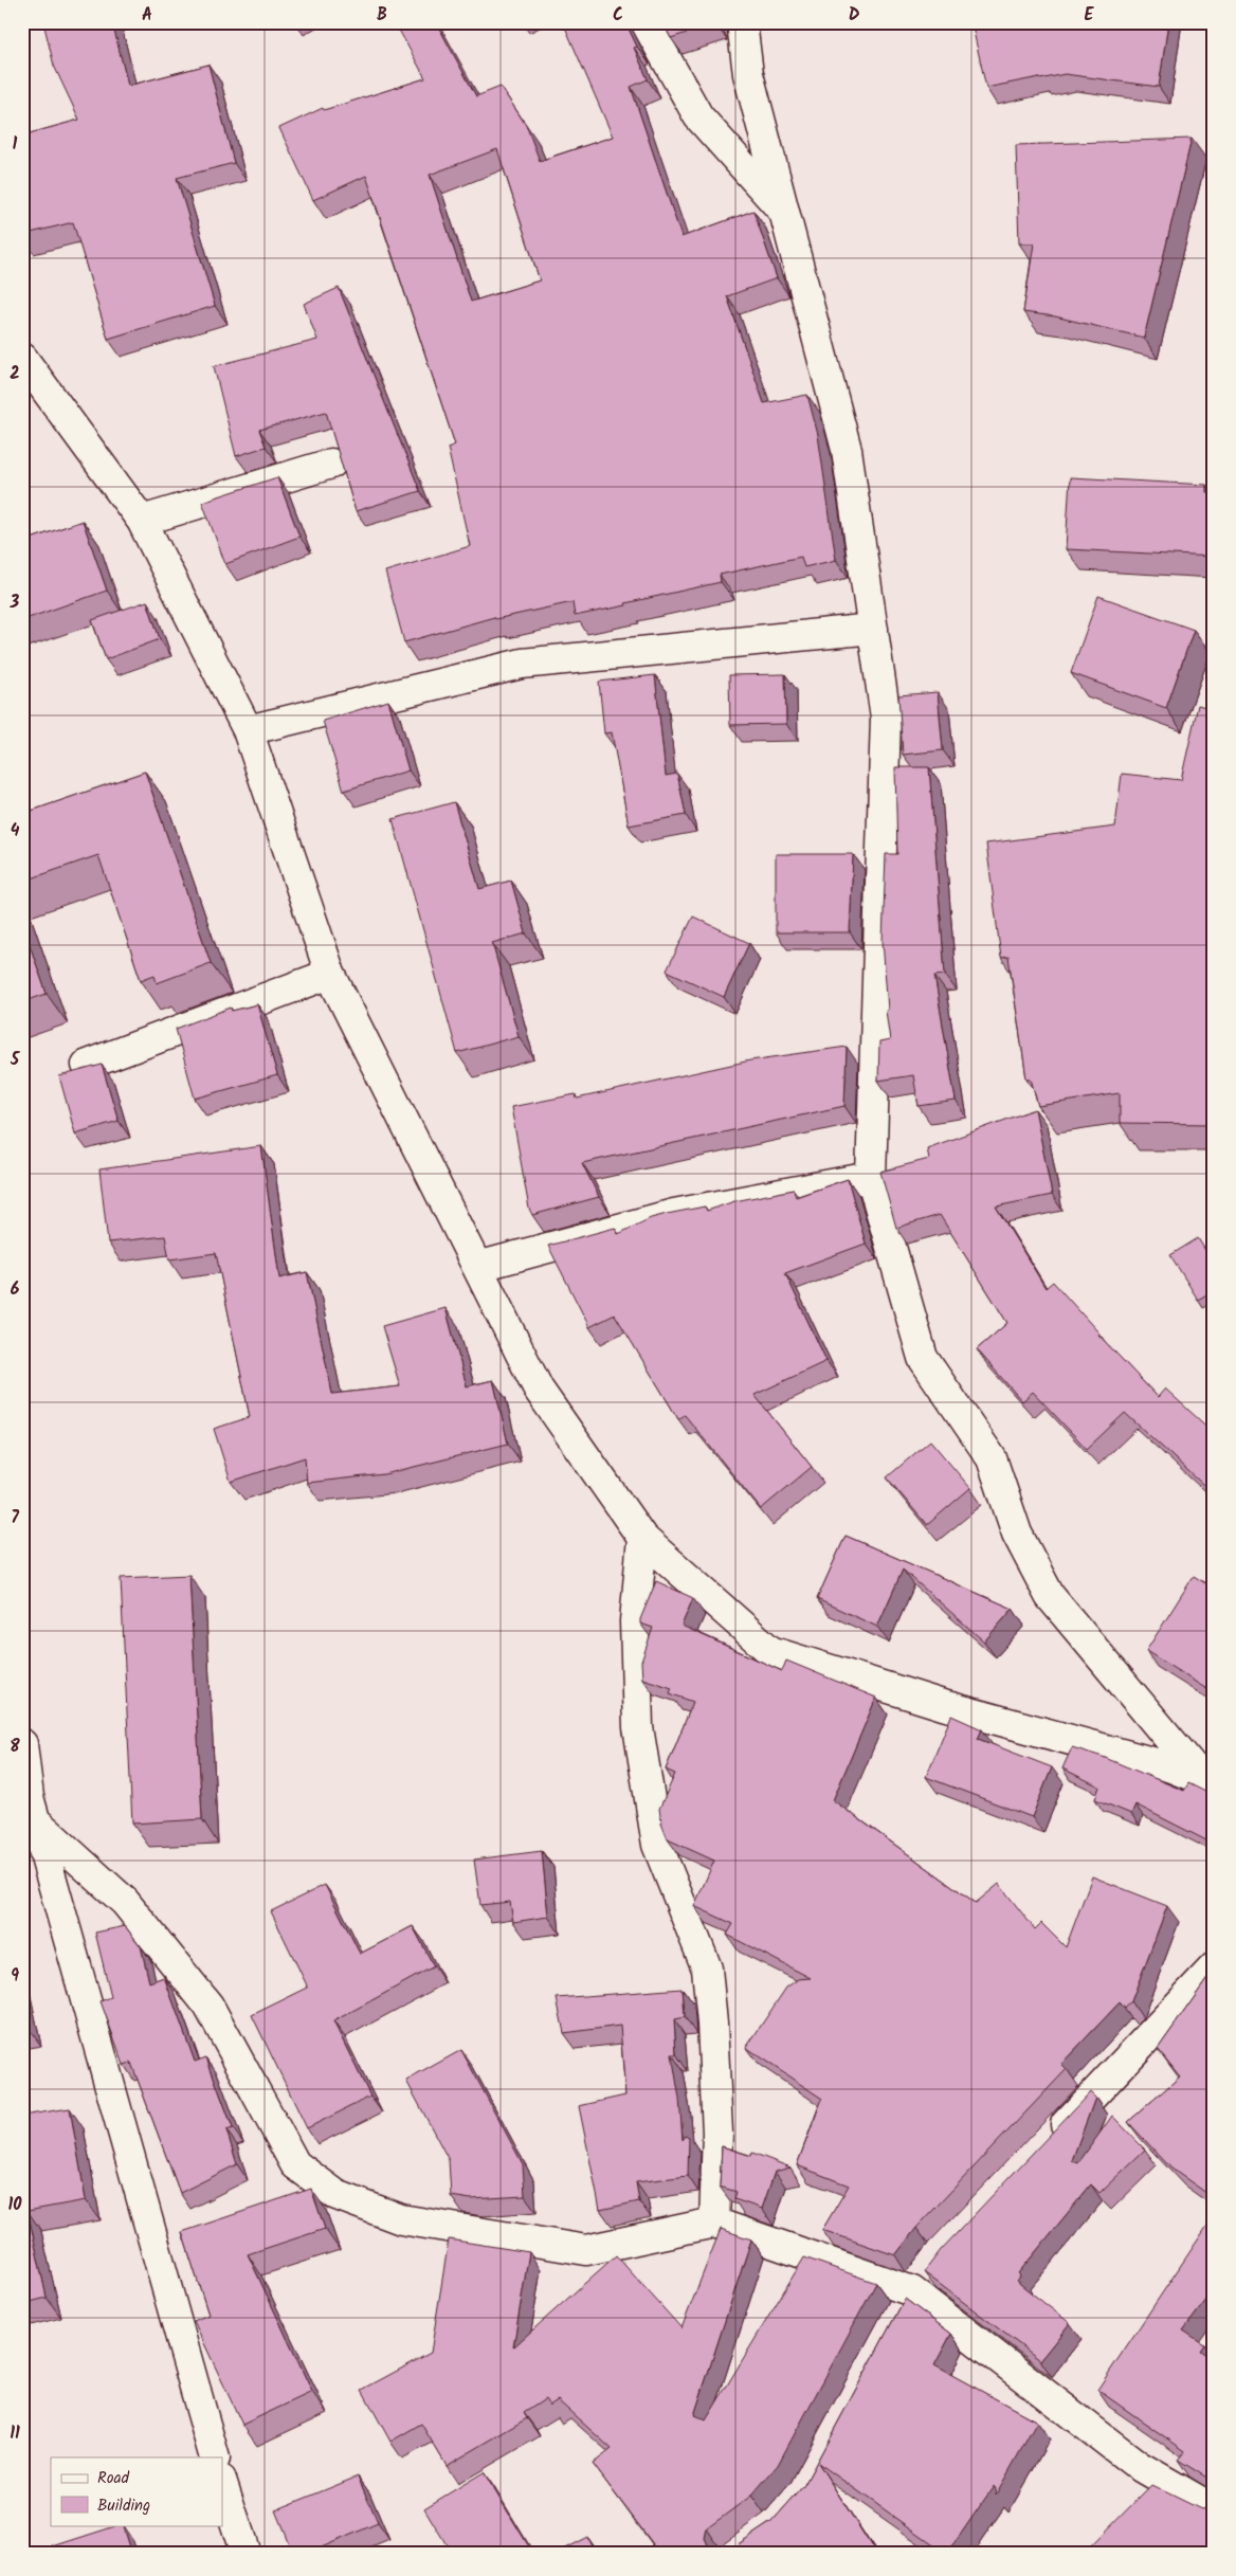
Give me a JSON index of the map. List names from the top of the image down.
{
  "legend": ["Road", "Building"],
  "grid": {
    "columns": [
      "A",
      "B",
      "C",
      "D",
      "E"
    ],
    "rows": [
      "1",
      "2",
      "3",
      "4",
      "5",
      "6",
      "7",
      "8",
      "9",
      "10",
      "11"
    ]
  }
}
